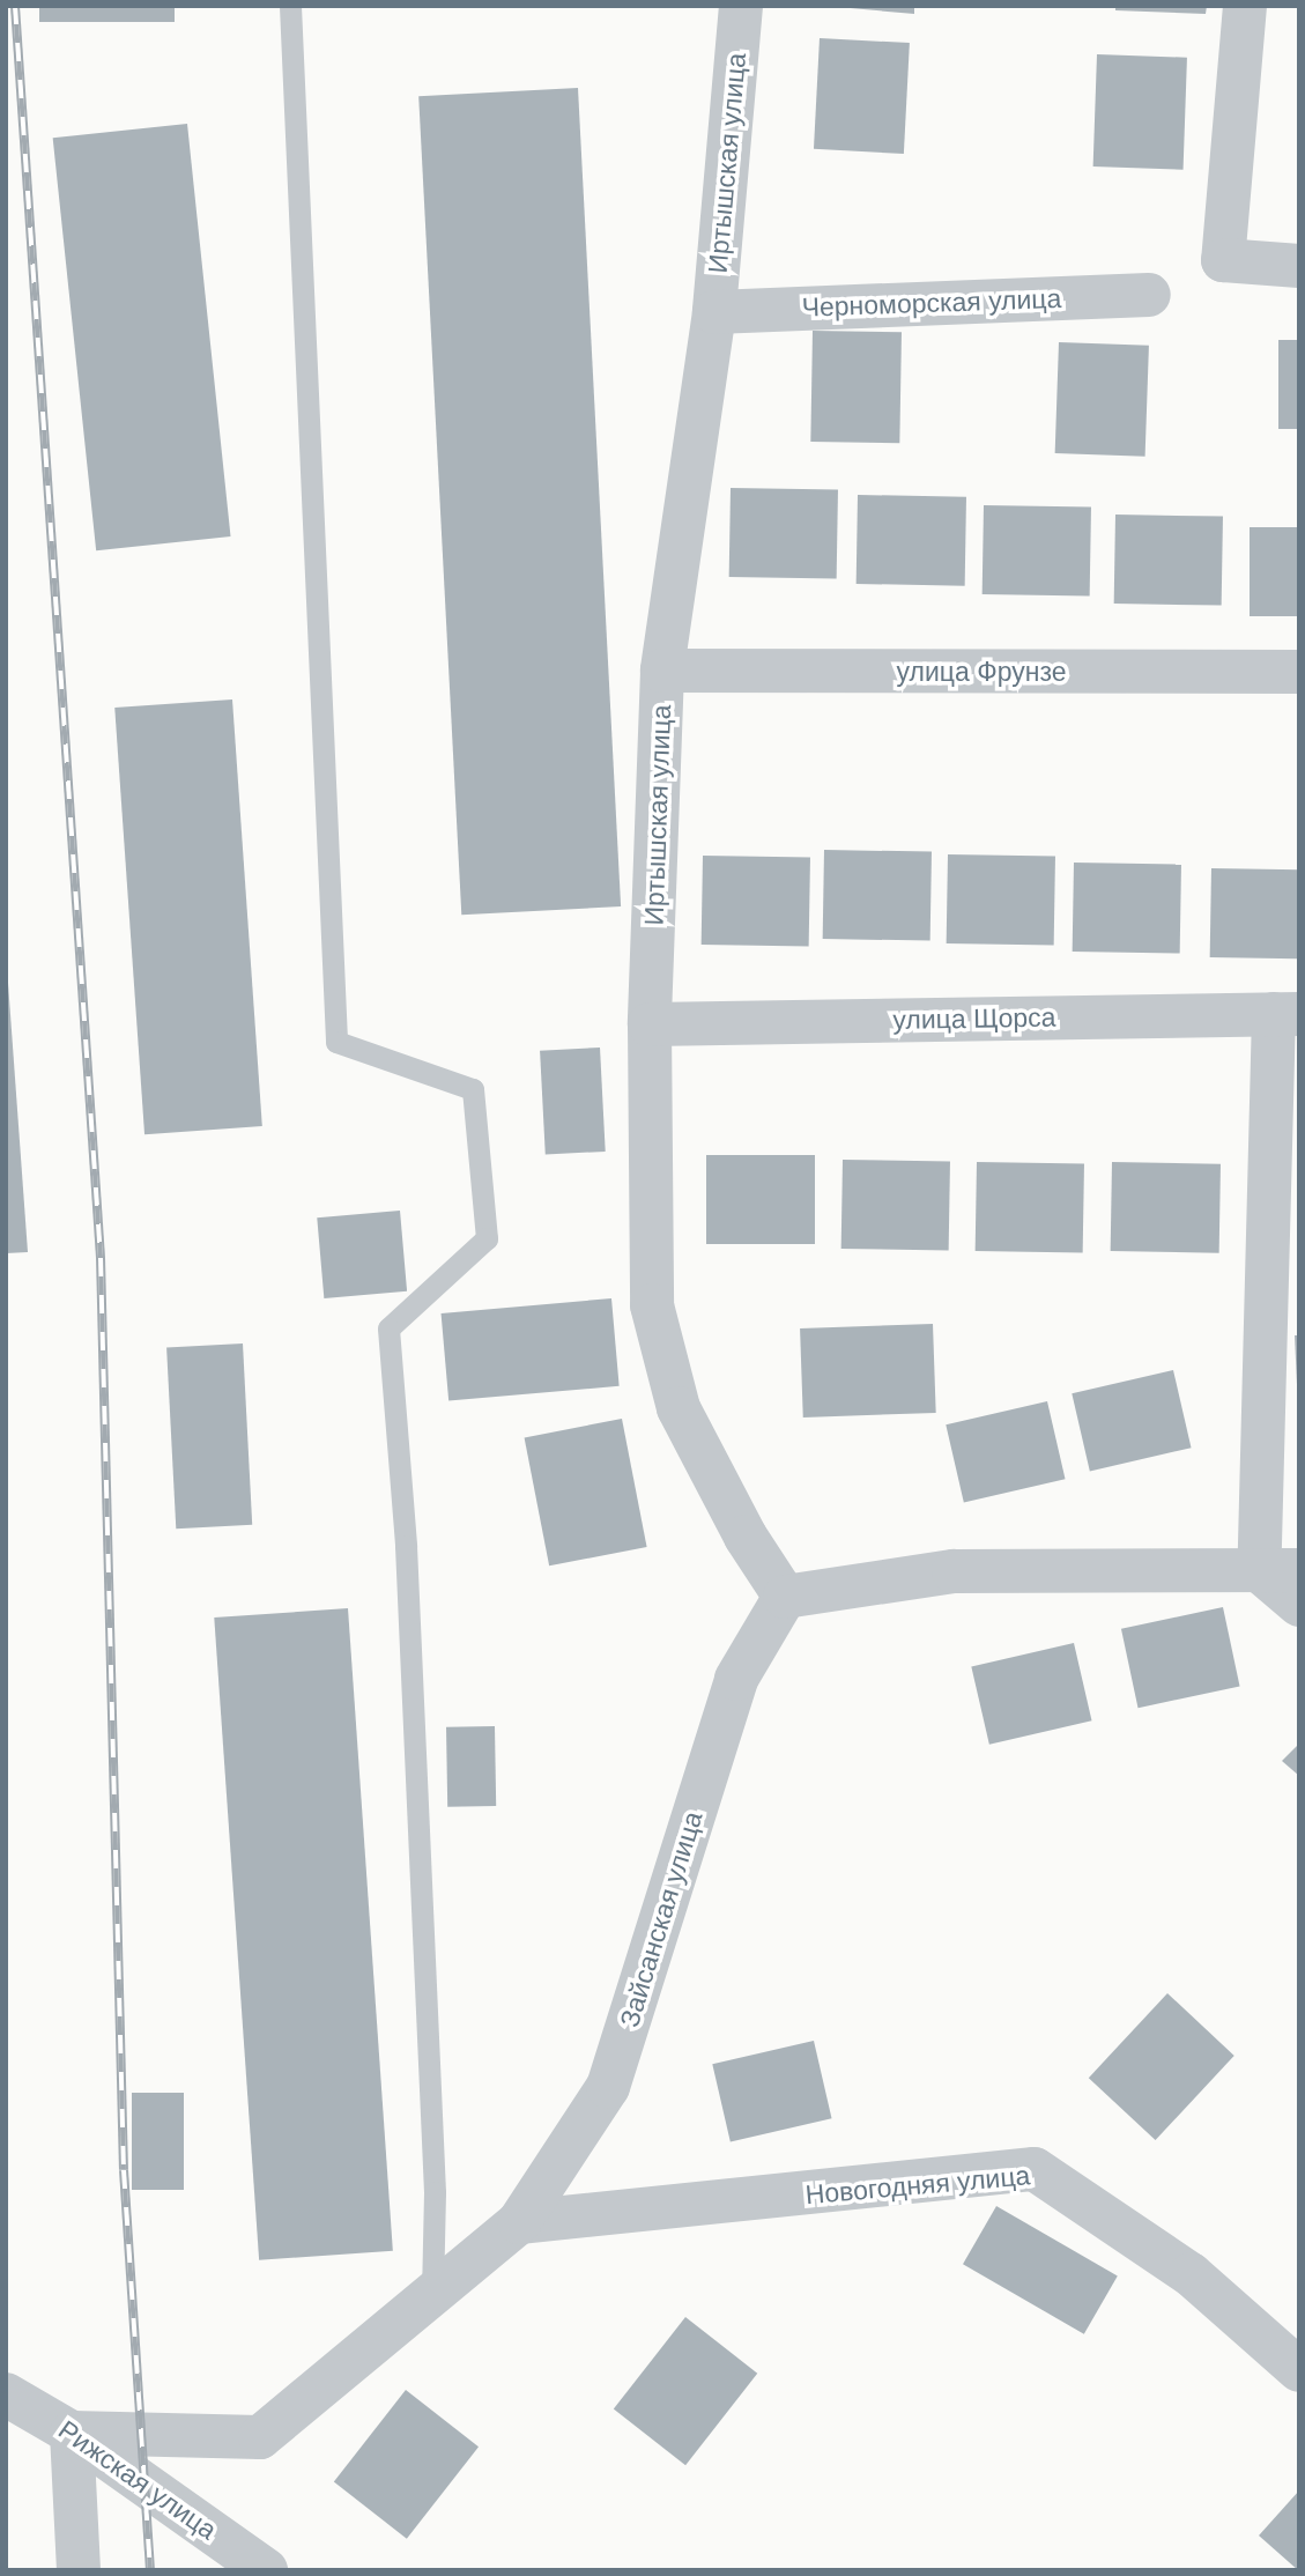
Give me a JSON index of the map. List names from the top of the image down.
{
  "streets": {
    "street": [
      "Иртышская улица",
      "Черноморская улица",
      "улица Фрунзе",
      "улица Щорса",
      "Зайсанская улица",
      "Новогодняя улица",
      "Рижская улица"
    ]
  },
  "crossings": [
    ["Иртышская улица", "Черноморская улица"],
    ["Иртышская улица", "улица Фрунзе"],
    ["Иртышская улица", "улица Щорса"],
    ["Иртышская улица", "Зайсанская улица"],
    ["Зайсанская улица", "Новогодняя улица"],
    ["Зайсанская улица", "Рижская улица"]
  ]
}
